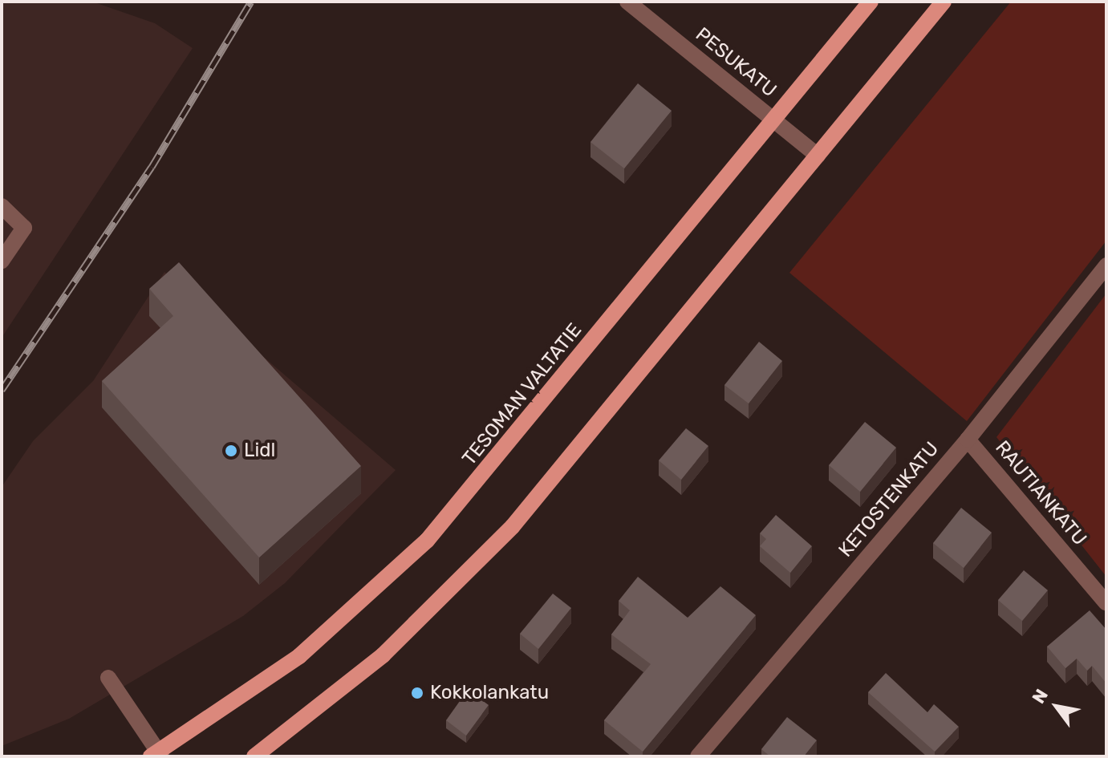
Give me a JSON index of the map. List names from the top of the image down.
{
  "streets": {
    "main road": ["TESOMAN VALTATIE"],
    "street": ["PESUKATU", "RAUTIANKATU", "KETOSTENKATU"]
  },
  "crossings": [
    ["PESUKATU", "TESOMAN VALTATIE"],
    ["RAUTIANKATU", "KETOSTENKATU"]
  ],
  "places": ["Lidl", "Kokkolankatu"],
  "north": "top left"
}
